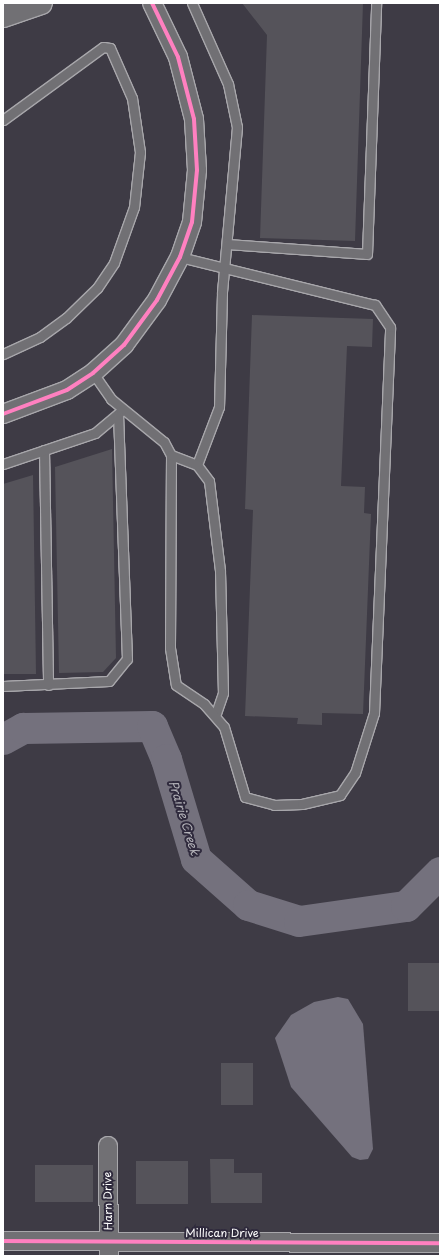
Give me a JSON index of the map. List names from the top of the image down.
{
  "streets": {
    "street": ["Harn Drive", "Millican Drive"]
  },
  "crossings": [
    ["Harn Drive", "Millican Drive"]
  ],
  "water": ["Prairie Creek"]
}
